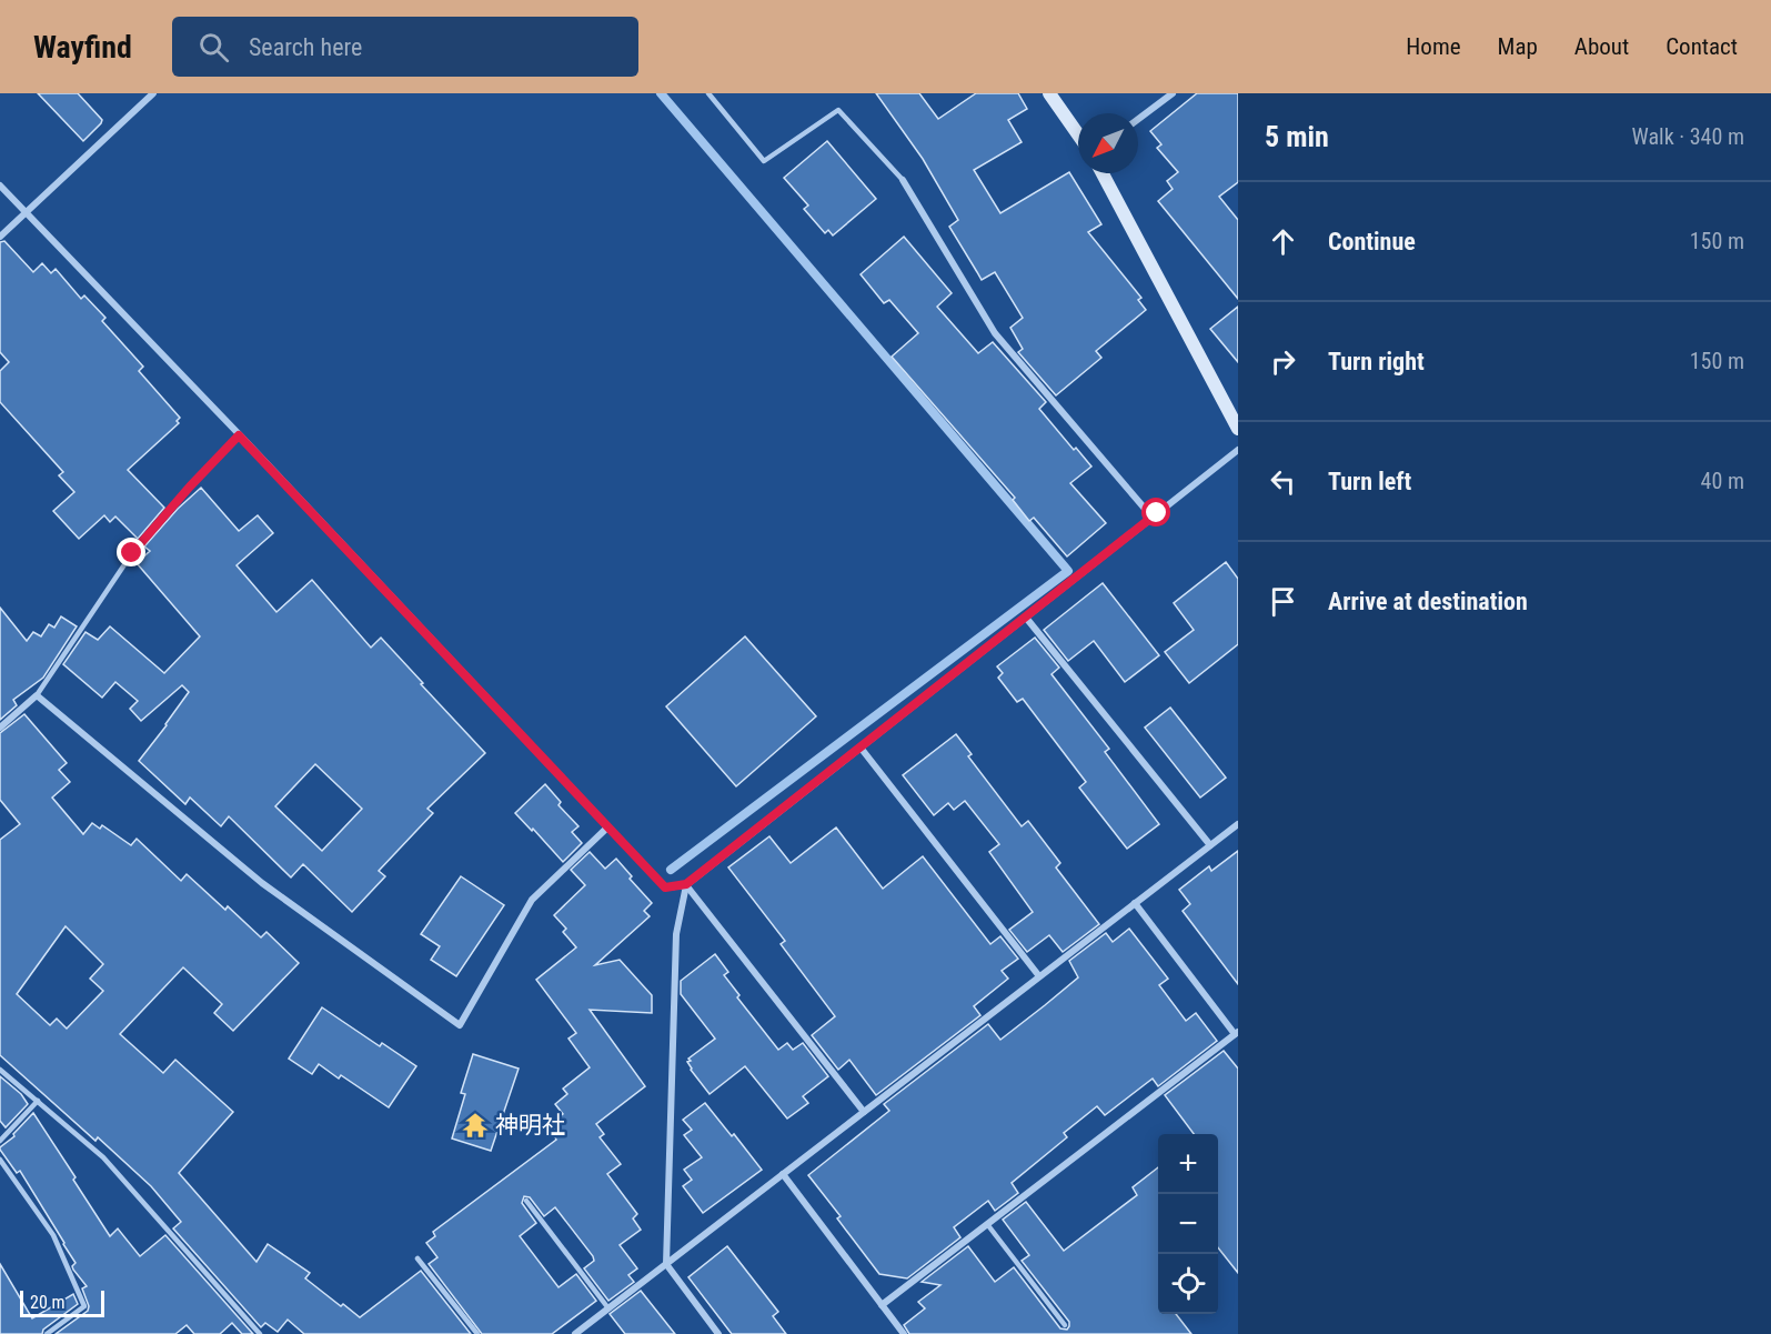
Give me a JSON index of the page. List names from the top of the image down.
{
  "places": {
    "temple": ["神明社"]
  },
  "scale_bar": "20 m",
  "north": "bottom left",
  "page": {
    "header": "Wayfind",
    "search": "Search here",
    "nav": [
      "Home",
      "Map",
      "About",
      "Contact"
    ],
    "heading": ["5 min", "Walk · 340 m"],
    "list": [
      ["Continue", "150 m"],
      ["Turn right", "150 m"],
      ["Turn left", "40 m"],
      "Arrive at destination"
    ],
    "map_buttons": ["+", "−"],
    "scale": "20 m"
  }
}
